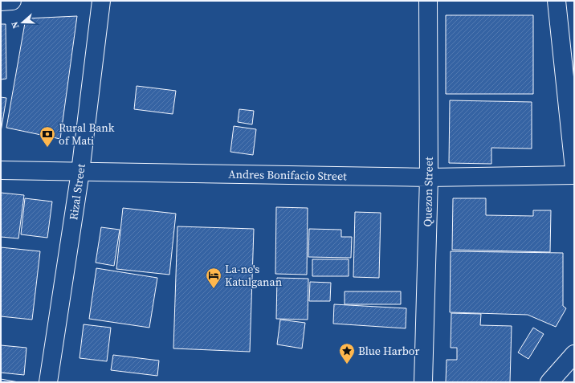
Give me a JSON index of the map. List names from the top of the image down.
{
  "streets": {
    "street": ["Andres Bonifacio Street", "Rizal Street", "Quezon Street"]
  },
  "crossings": [
    ["Andres Bonifacio Street", "Rizal Street"],
    ["Andres Bonifacio Street", "Quezon Street"]
  ],
  "places": {
    "bank": ["Rural Bank of Mati"],
    "hotel": ["La-ne's Katulganan"],
    "place": ["Blue Harbor"]
  },
  "north": "left"
}
